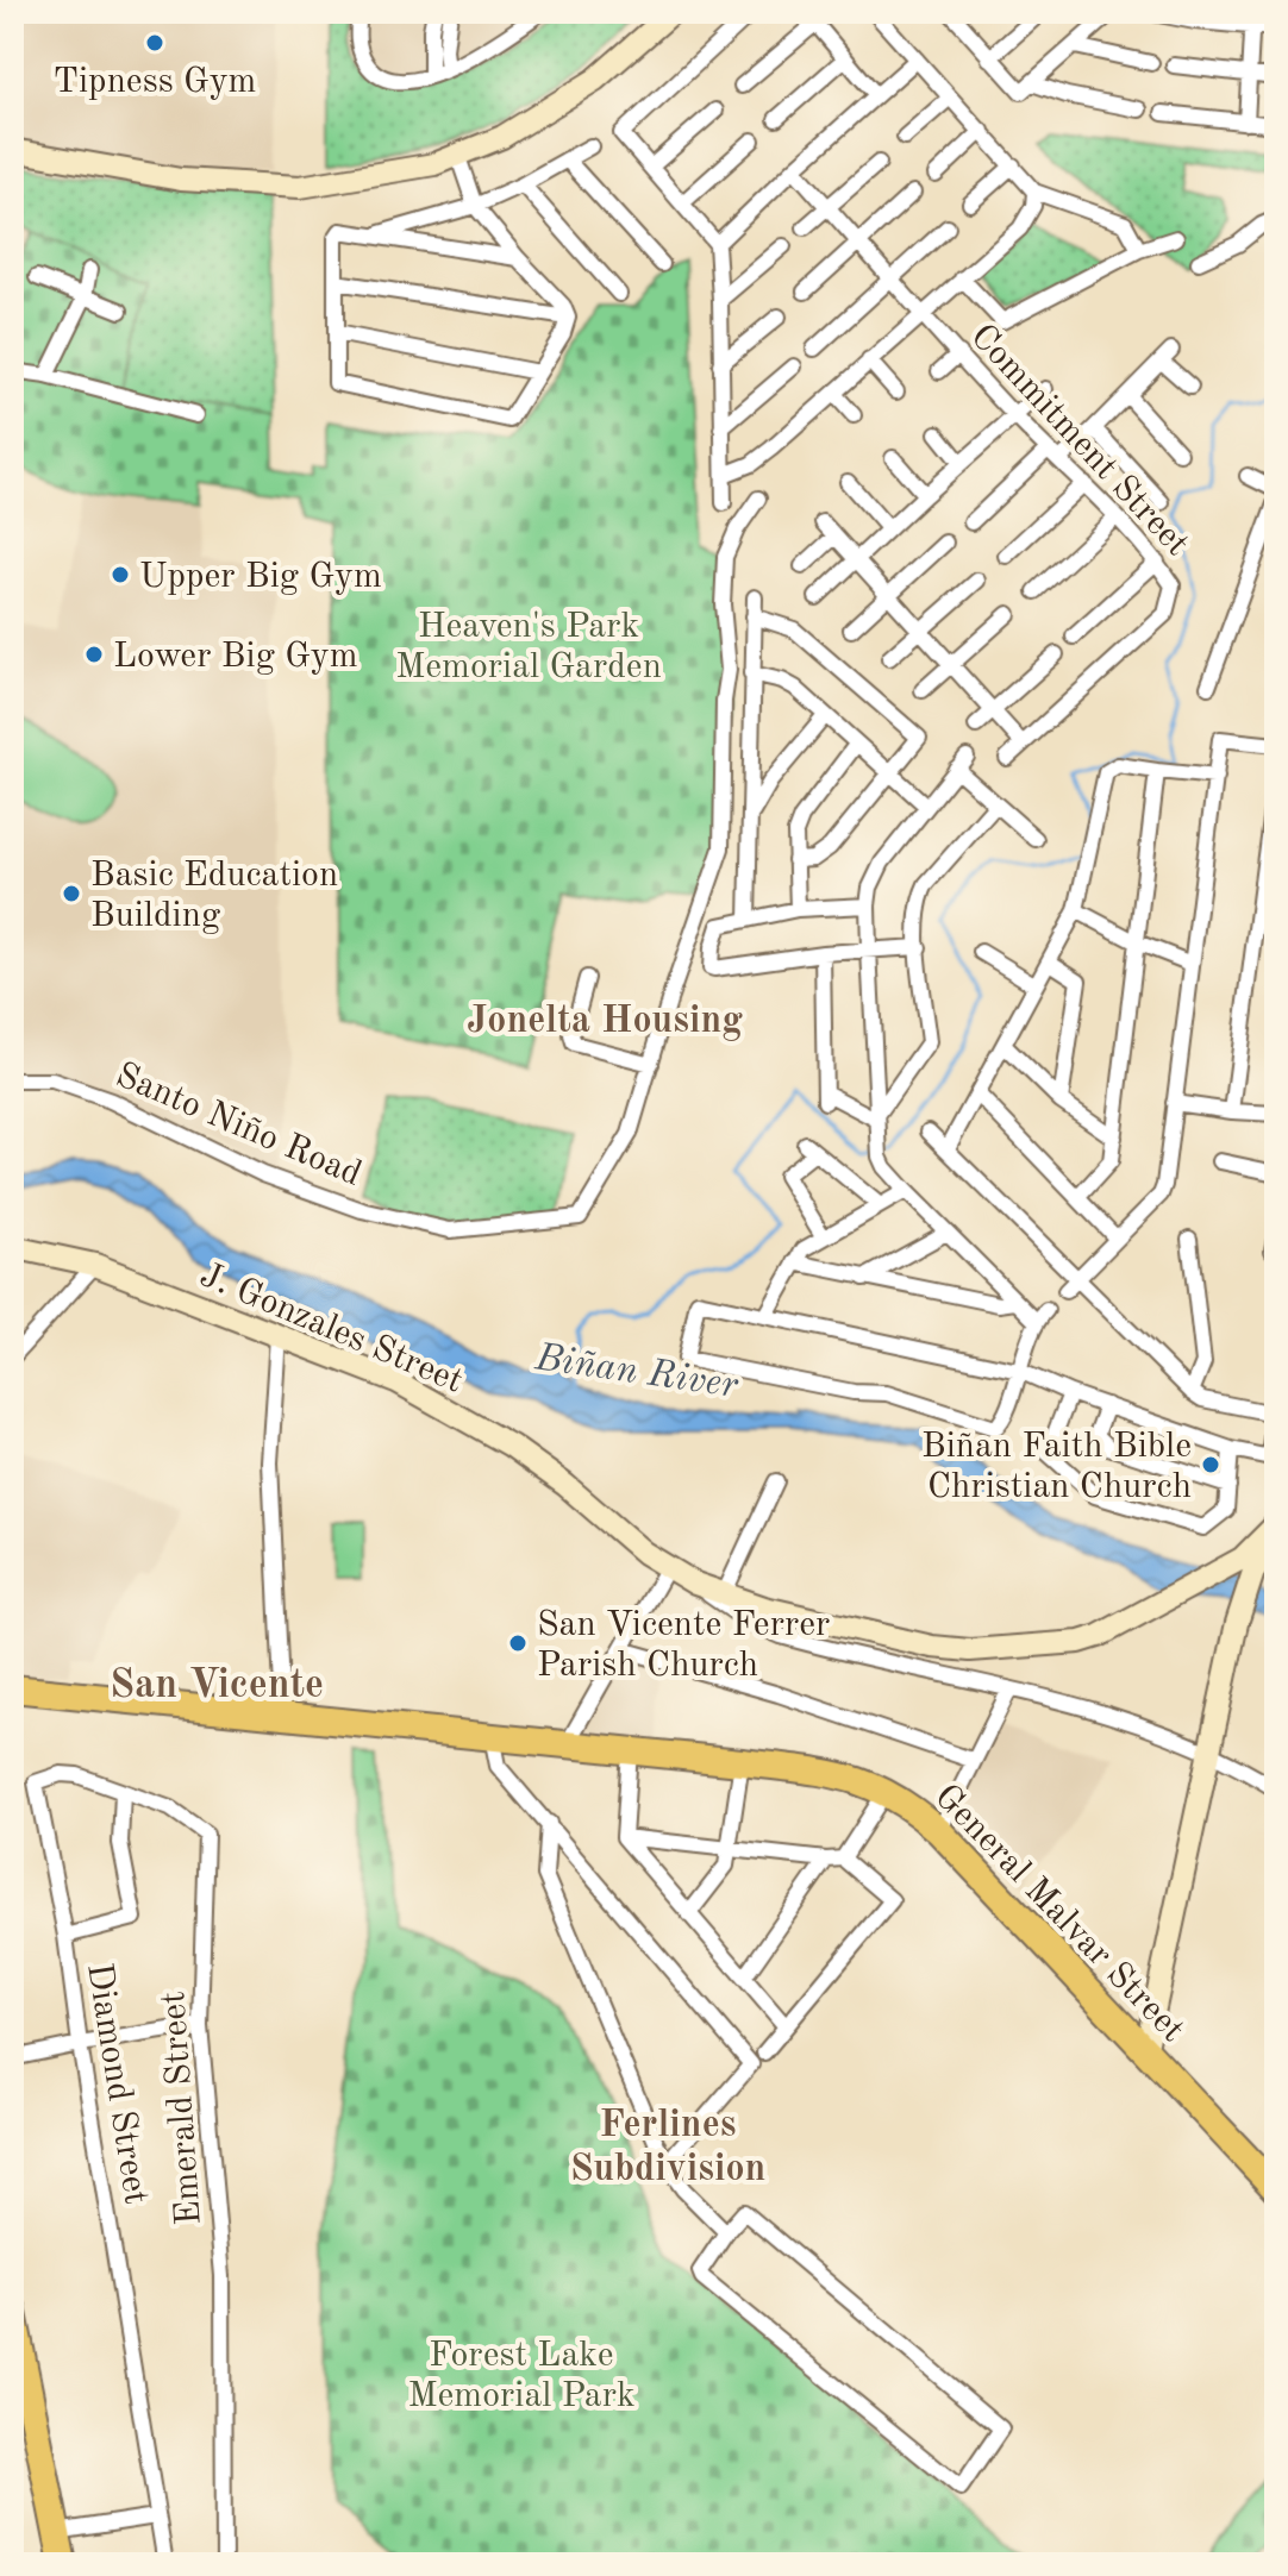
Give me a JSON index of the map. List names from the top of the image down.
{
  "streets": {
    "highway": ["General Malvar Street"],
    "street": [
      "Commitment Street",
      "Santo Niño Road",
      "J. Gonzales Street",
      "Diamond Street",
      "Emerald Street"
    ]
  },
  "crossings": [
    ["Diamond Street", "Emerald Street"]
  ],
  "districts": ["Jonelta Housing", "San Vicente", "Ferlines Subdivision"],
  "water": ["Biñan River"],
  "parks": ["Heaven's Park Memorial Garden", "Forest Lake Memorial Park"],
  "places": [
    "Tipness Gym",
    "Upper Big Gym",
    "Lower Big Gym",
    "Basic Education Building",
    "Biñan Faith Bible Christian Church",
    "San Vicente Ferrer Parish Church"
  ]
}
